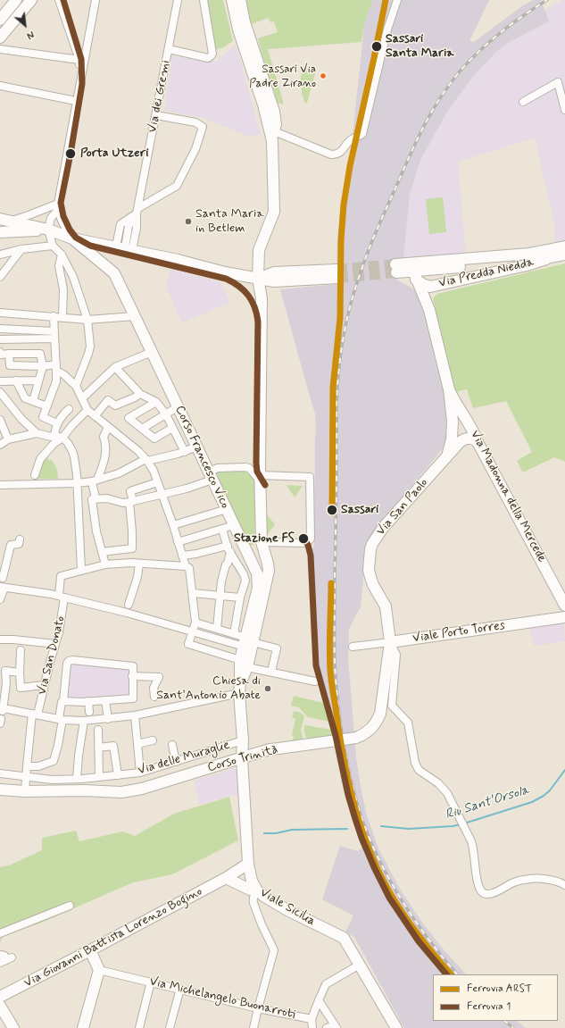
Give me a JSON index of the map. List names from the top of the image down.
{
  "streets": {
    "main road": [
      "Via Predda Niedda",
      "Corso Francesco Vico",
      "Via Madonna della Mercede",
      "Via San Paolo",
      "Viale Porto Torres",
      "Corso Trinità",
      "Viale Sicilia",
      "Via Giovanni Battista Lorenzo Bogino"
    ],
    "street": [
      "Via dei Gremi",
      "Via San Donato",
      "Via delle Muraglie",
      "Via Michelangelo Buonarroti"
    ]
  },
  "crossings": [
    ["Via Predda Niedda", "Via San Paolo"],
    ["Corso Francesco Vico", "Viale Sicilia"],
    ["Via Madonna della Mercede", "Via San Paolo"],
    ["Via San Paolo", "Viale Porto Torres"],
    ["Via San Paolo", "Corso Trinità"],
    ["Viale Porto Torres", "Corso Trinità"],
    ["Via San Donato", "Via delle Muraglie"],
    ["Via delle Muraglie", "Viale Sicilia"],
    ["Corso Trinità", "Viale Sicilia"],
    ["Viale Sicilia", "Via Giovanni Battista Lorenzo Bogino"],
    ["Viale Sicilia", "Via Michelangelo Buonarroti"]
  ],
  "water": ["Riu Sant'Orsola"],
  "places": [
    "Sassari Santa Maria",
    "Sassari Via Padre Zirano",
    "Porta Utzeri",
    "Santa Maria in Betlem",
    "Sassari",
    "Stazione FS",
    "Chiesa di Sant'Antonio Abate"
  ],
  "lines": ["rail line ARST", "rail line 1"],
  "legend": ["Ferrovia ARST", "Ferrovia 1"],
  "north": "bottom right"
}
